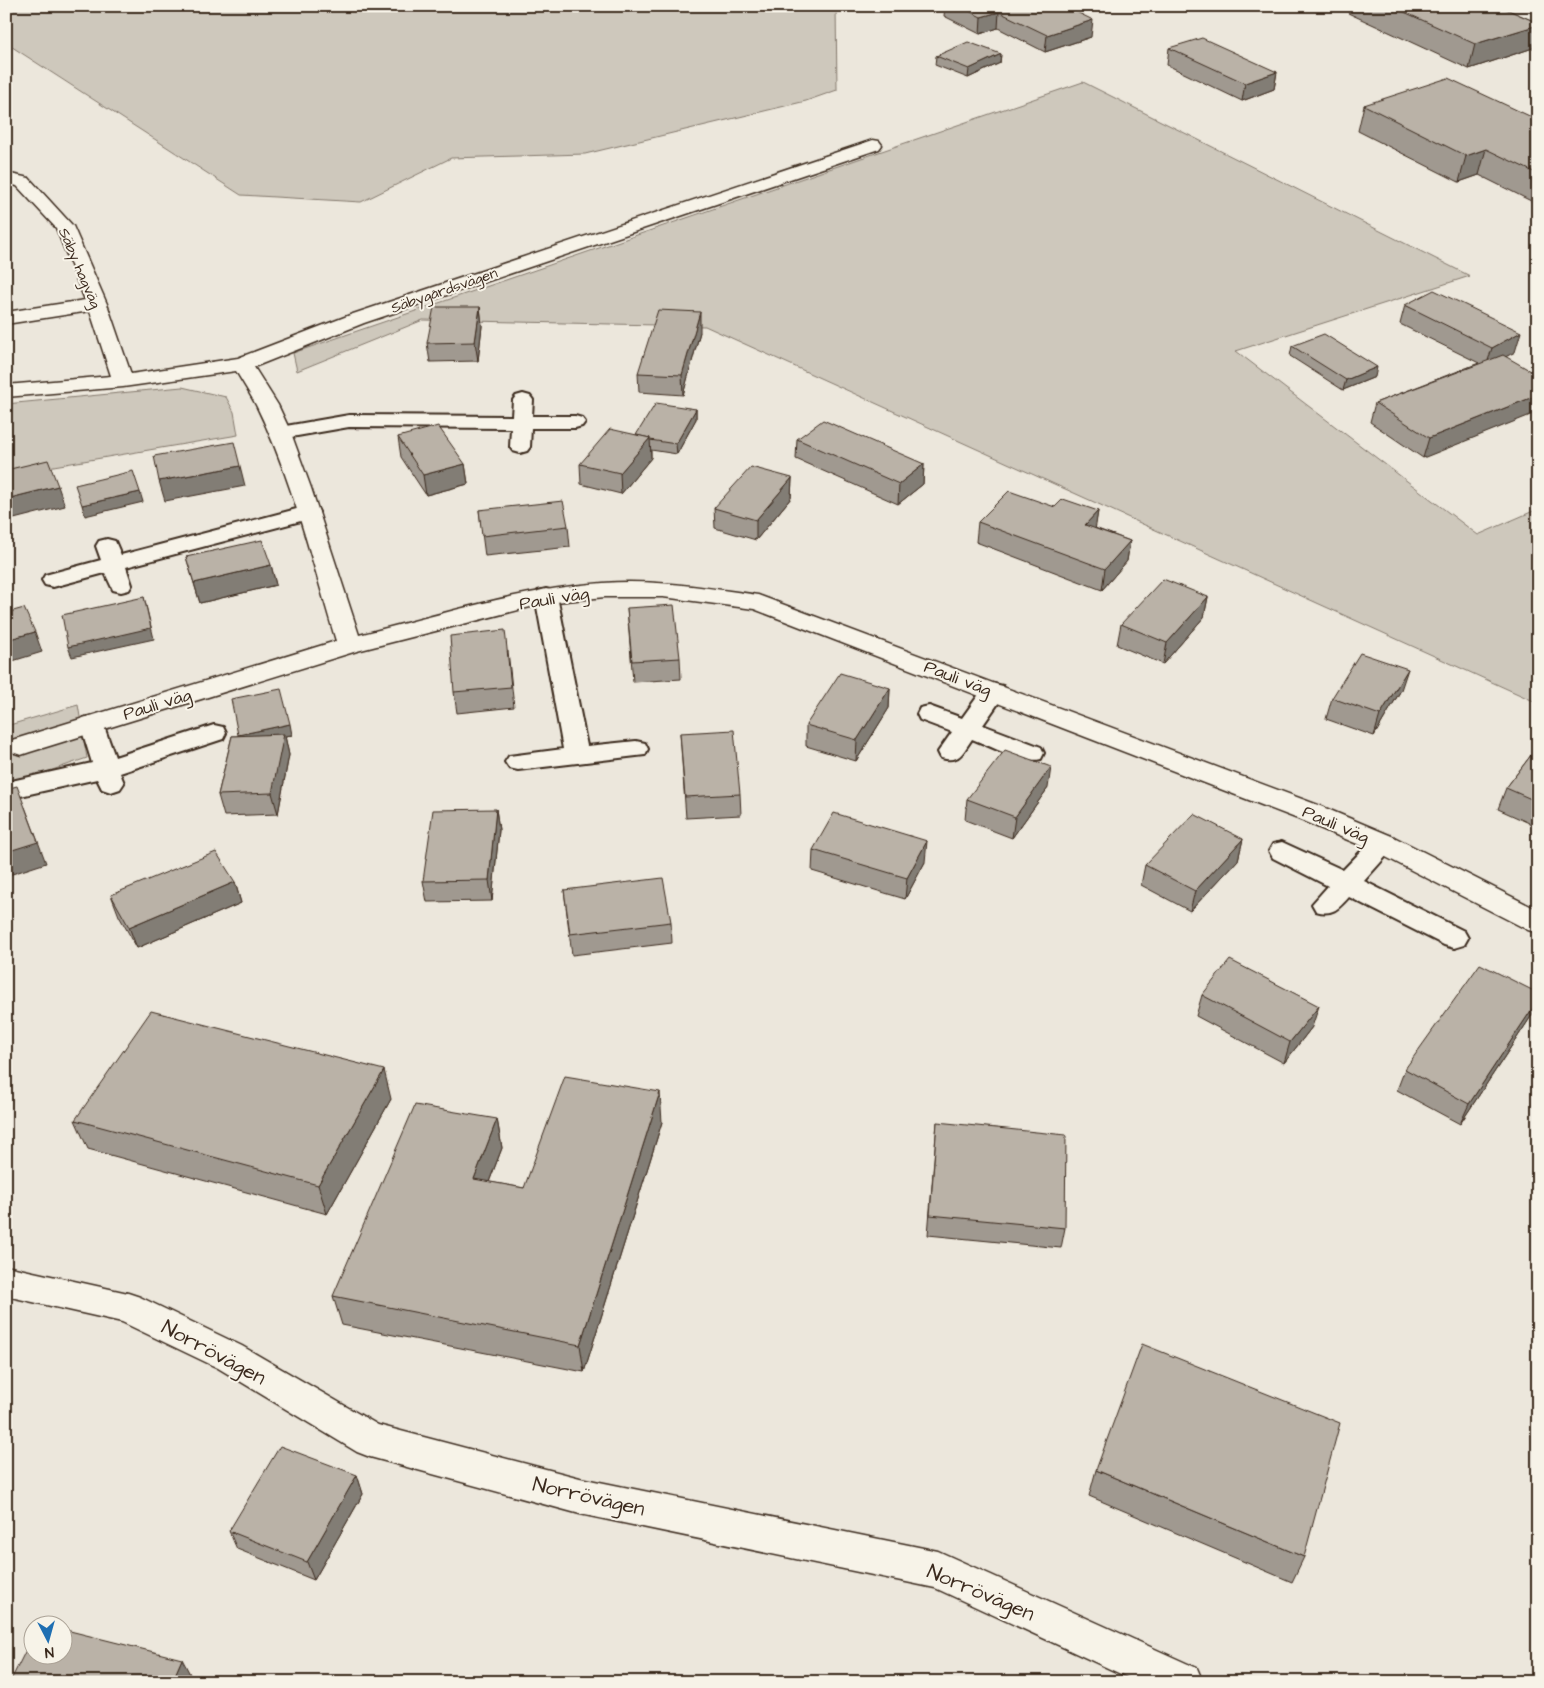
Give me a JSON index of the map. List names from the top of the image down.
{
  "streets": {
    "street": [
      "Säby hagväg",
      "Säbygårdsvägen",
      "Pauli väg",
      "Norrövägen"
    ]
  },
  "crossings": [
    ["Säby hagväg", "Säbygårdsvägen"]
  ],
  "north": "bottom"
}
